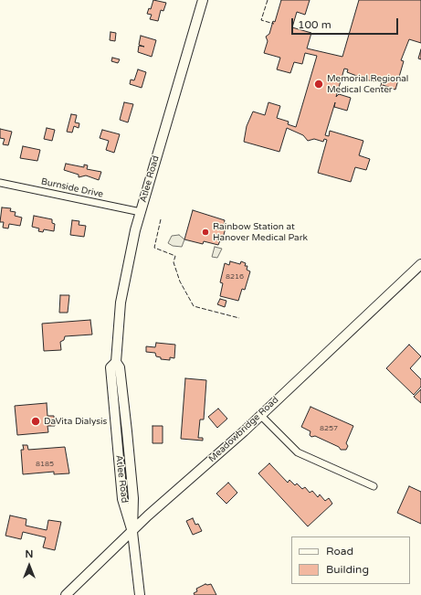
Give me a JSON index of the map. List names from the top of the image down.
{
  "streets": {
    "main road": ["Atlee Road", "Meadowbridge Road"],
    "street": ["Burnside Drive"]
  },
  "crossings": [
    ["Atlee Road", "Burnside Drive"],
    ["Atlee Road", "Meadowbridge Road"]
  ],
  "places": ["Memorial Regional Medical Center", "Rainbow Station at Hanover Medical Park", "DaVita Dialysis"],
  "house_numbers": ["8216", "8257", "8185"],
  "legend": ["Road", "Building"],
  "scale_bar": "100 m",
  "north": "top"
}
